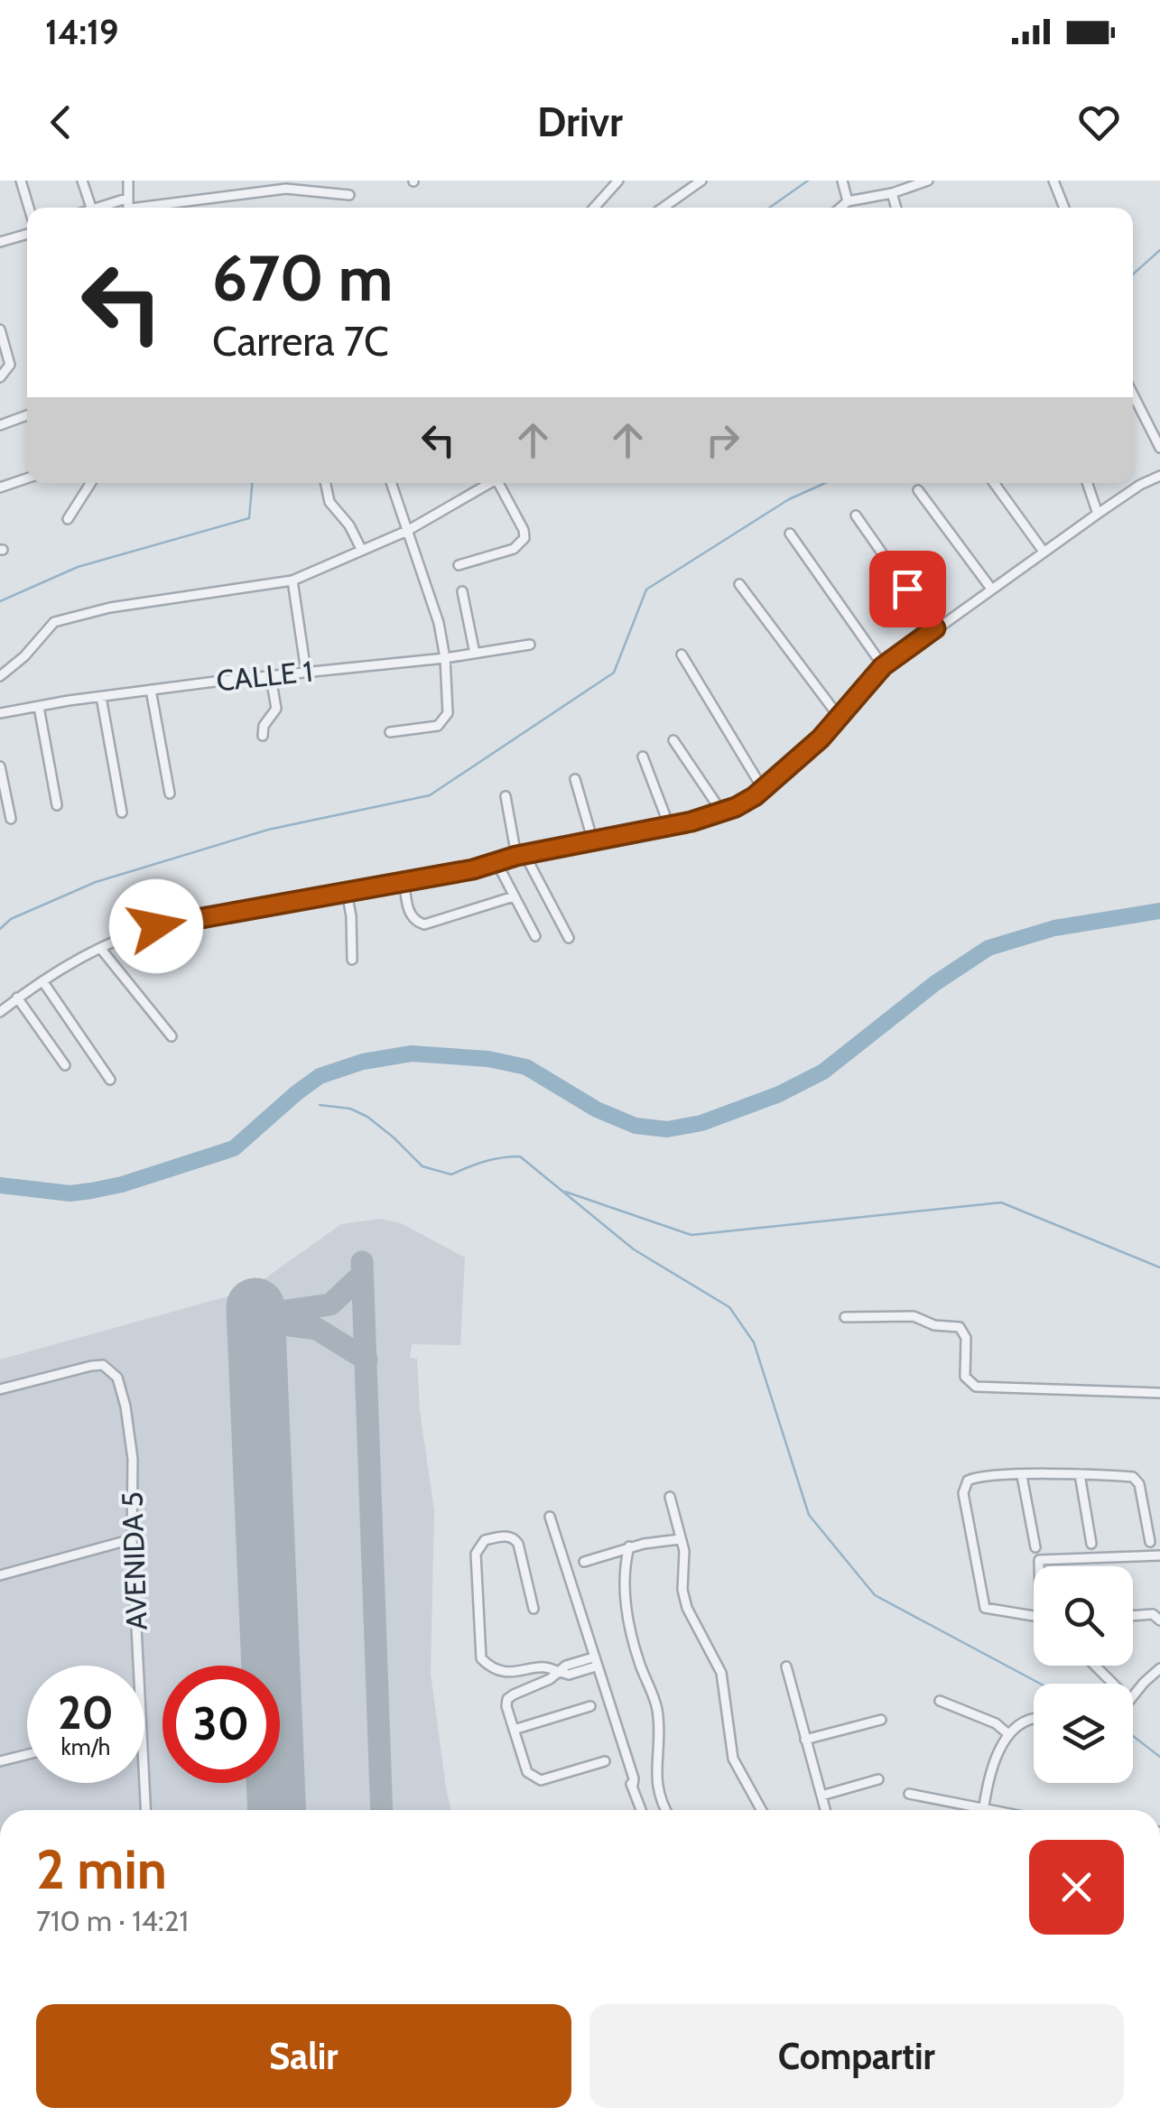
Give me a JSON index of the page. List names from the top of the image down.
{
  "streets": {
    "street": ["CALLE 1", "AVENIDA 5"]
  },
  "page": {
    "status": "14:19",
    "header": "Drivr",
    "turn": ["670 m", "Carrera 7C"],
    "speed": "20 km/h",
    "limit": "30",
    "heading": ["2 min", "710 m · 14:21"],
    "buttons": ["Salir", "Compartir"]
  }
}
